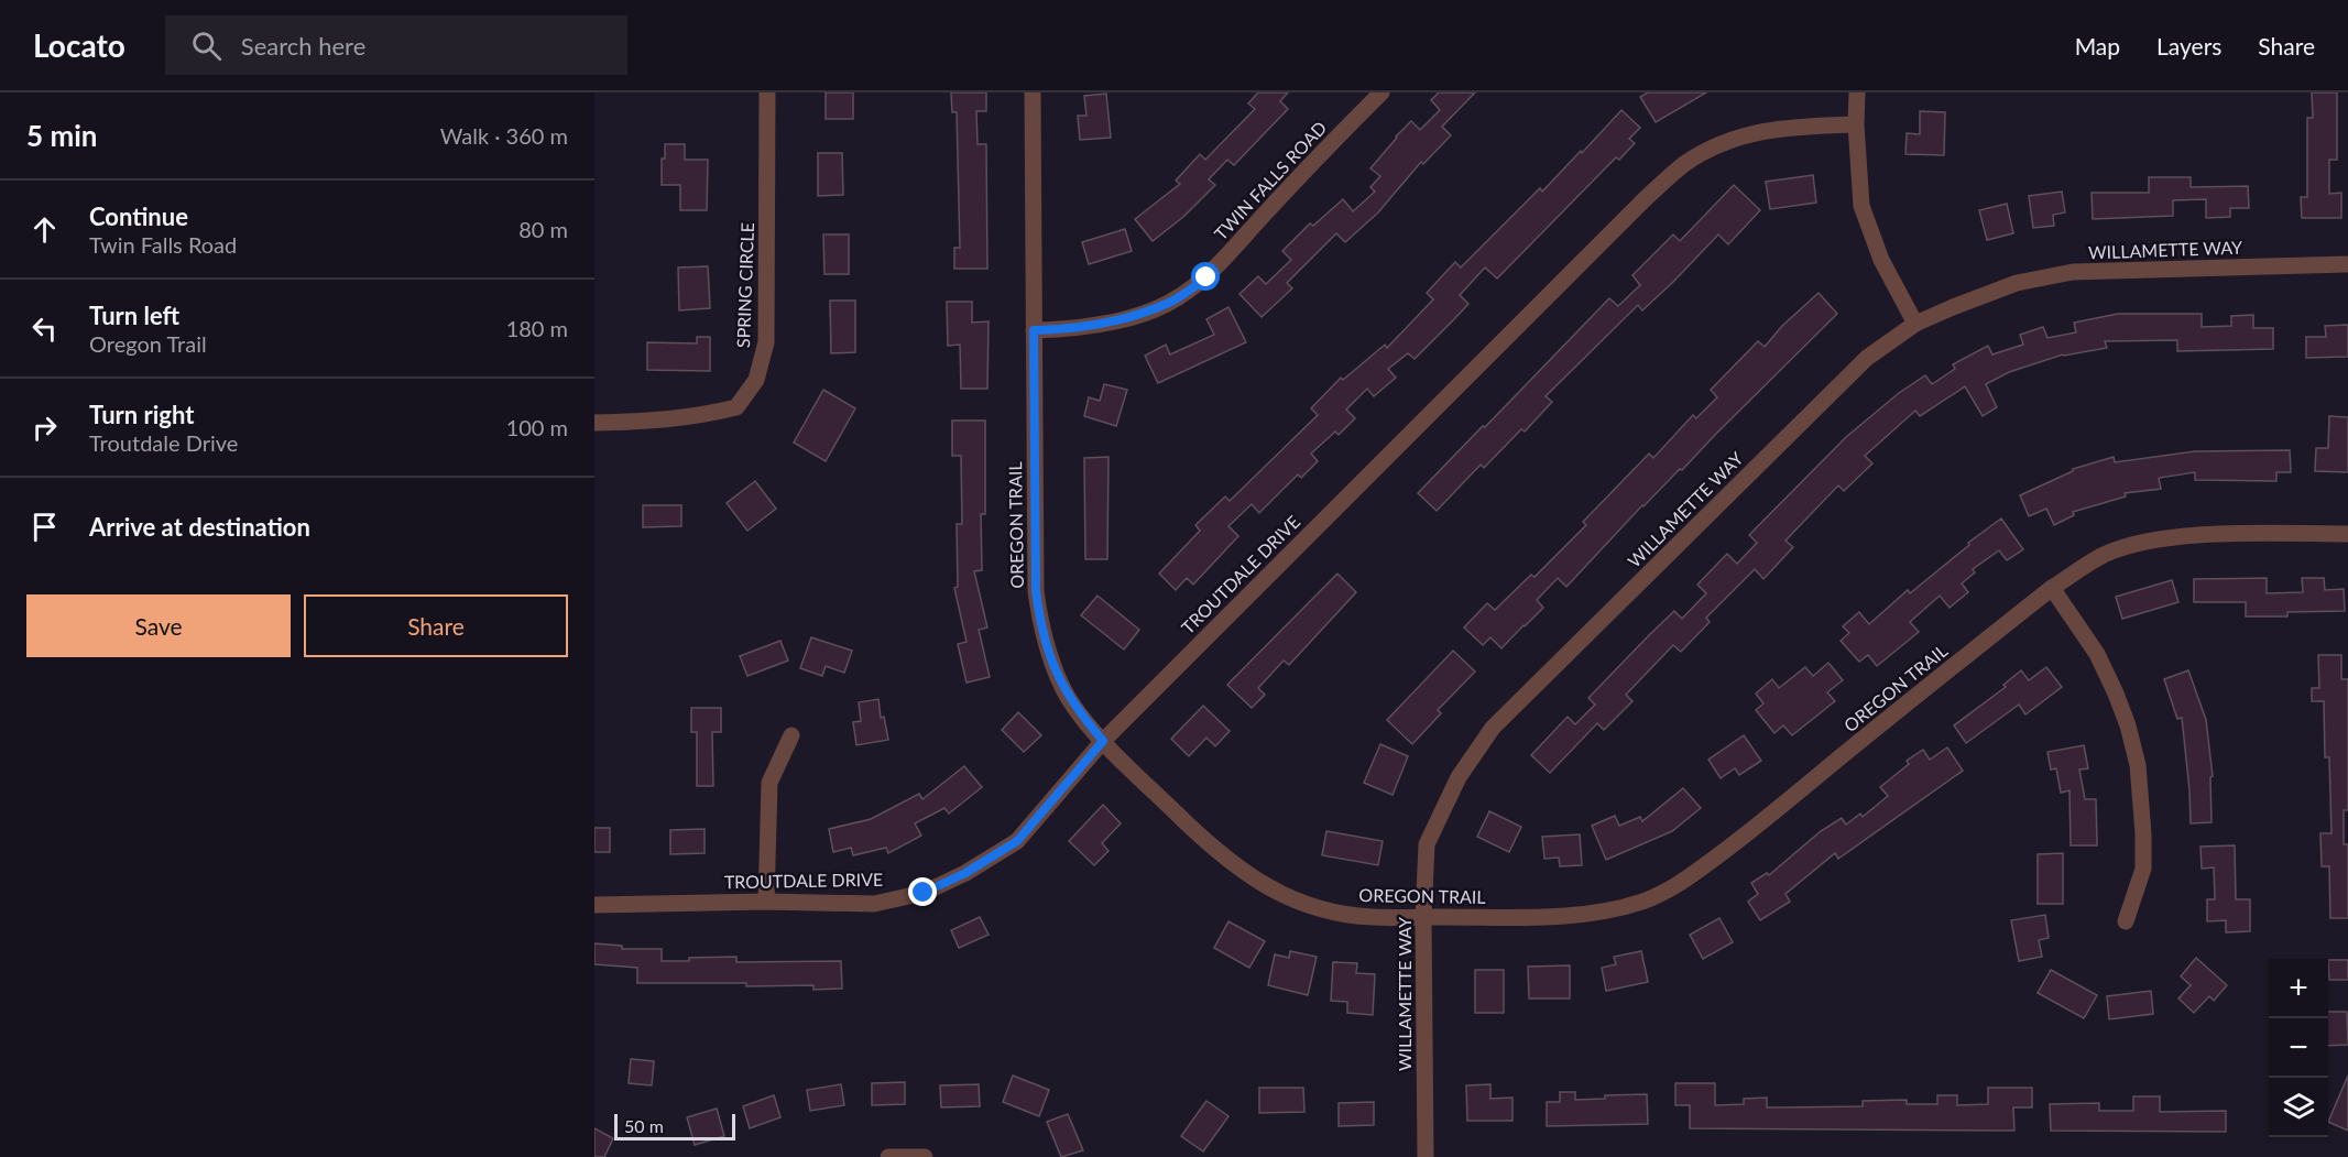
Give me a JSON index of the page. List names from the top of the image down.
{
  "streets": {
    "street": [
      "TWIN FALLS ROAD",
      "WILLAMETTE WAY",
      "SPRING CIRCLE",
      "OREGON TRAIL",
      "TROUTDALE DRIVE"
    ]
  },
  "crossings": [
    ["TWIN FALLS ROAD", "OREGON TRAIL"],
    ["WILLAMETTE WAY", "OREGON TRAIL"],
    ["OREGON TRAIL", "TROUTDALE DRIVE"]
  ],
  "scale_bar": "50 m",
  "page": {
    "header": "Locato",
    "search": "Search here",
    "nav": ["Map", "Layers", "Share"],
    "heading": ["5 min", "Walk · 360 m"],
    "list": [
      ["Continue", "Twin Falls Road", "80 m"],
      ["Turn left", "Oregon Trail", "180 m"],
      ["Turn right", "Troutdale Drive", "100 m"],
      "Arrive at destination"
    ],
    "buttons": ["Save", "Share"],
    "map_buttons": ["+", "−"],
    "scale": "50 m"
  }
}
